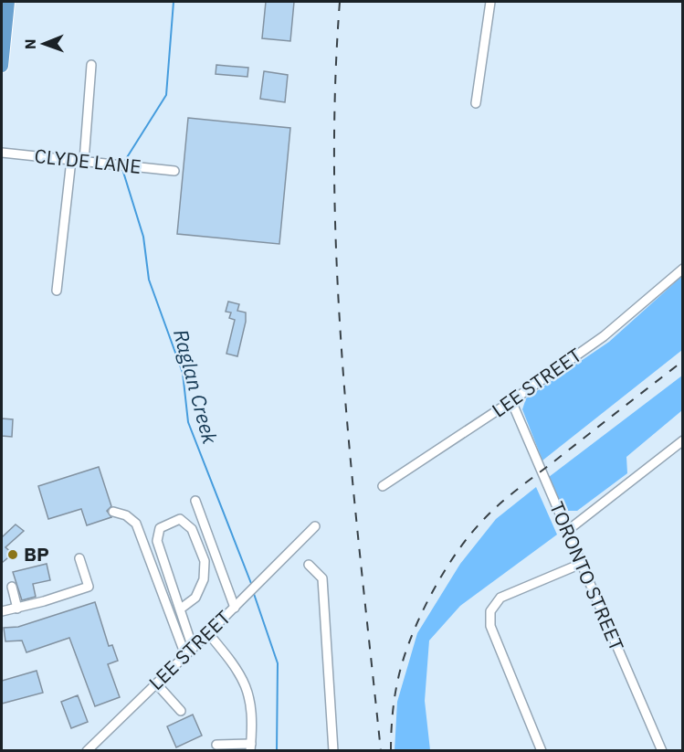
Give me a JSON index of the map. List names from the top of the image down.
{
  "streets": {
    "street": ["CLYDE LANE", "LEE STREET", "TORONTO STREET"]
  },
  "crossings": [
    ["LEE STREET", "TORONTO STREET"]
  ],
  "water": ["Raglan Creek"],
  "places": ["BP"],
  "north": "left"
}
